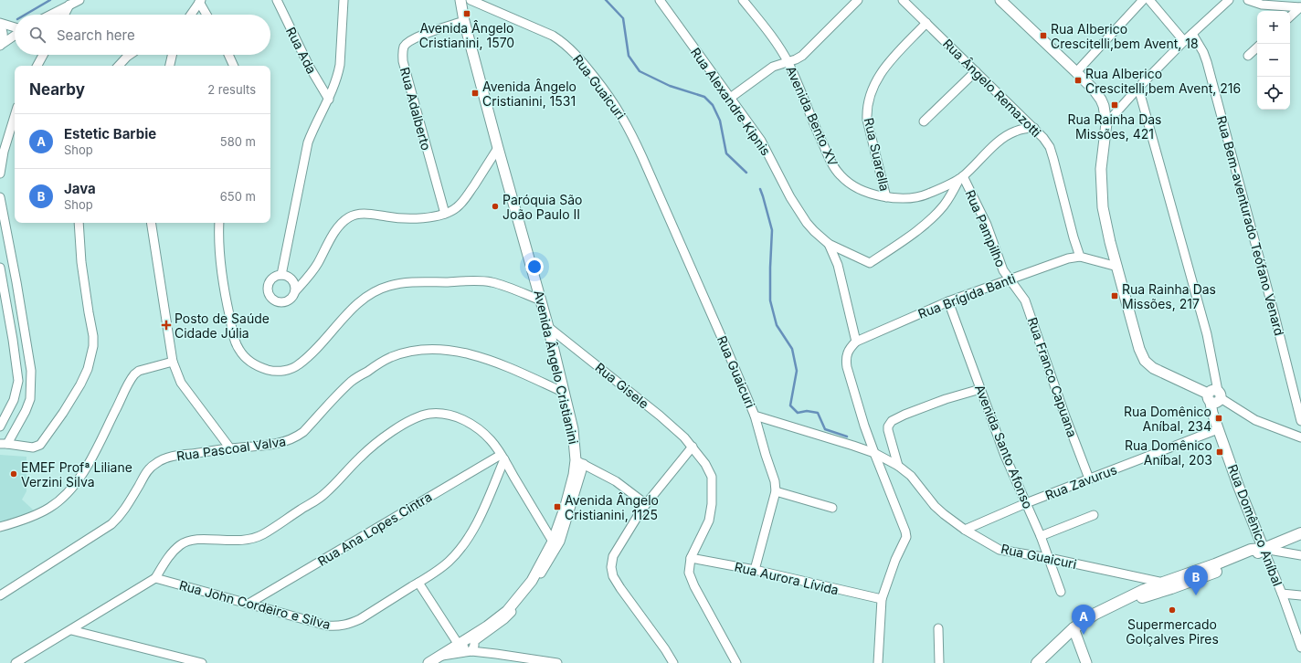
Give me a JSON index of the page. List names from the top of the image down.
{
  "streets": {
    "street": [
      "Rua Ada",
      "Rua Guaicuri",
      "Rua Ângelo Remazotti",
      "Rua Alexandre Kipnis",
      "Rua Adalberto",
      "Avenida Bento XV",
      "Rua Suarella",
      "Rua Bem-aventurado Teófano Venard",
      "Rua Pampilho",
      "Rua Brígida Banti",
      "Avenida Ângelo Cristianini",
      "Rua Franco Capuana",
      "Rua Gisele",
      "Avenida Santo Afonso",
      "Rua Pascoal Valva",
      "Rua Zavurus",
      "Rua Domênico Aníbal",
      "Rua Ana Lopes Cintra",
      "Rua Aurora Lívida",
      "Rua John Cordeiro e Silva"
    ]
  },
  "crossings": [
    ["Rua Guaicuri", "Avenida Santo Afonso"],
    ["Rua Guaicuri", "Rua Zavurus"],
    ["Rua Ângelo Remazotti", "Avenida Bento XV"],
    ["Rua Ângelo Remazotti", "Rua Suarella"],
    ["Rua Ângelo Remazotti", "Rua Brígida Banti"],
    ["Rua Alexandre Kipnis", "Avenida Bento XV"],
    ["Rua Alexandre Kipnis", "Rua Pampilho"],
    ["Rua Adalberto", "Avenida Ângelo Cristianini"],
    ["Avenida Bento XV", "Rua Suarella"],
    ["Avenida Bento XV", "Rua Pampilho"],
    ["Rua Pampilho", "Rua Brígida Banti"],
    ["Rua Pampilho", "Rua Franco Capuana"],
    ["Rua Brígida Banti", "Rua Franco Capuana"],
    ["Rua Brígida Banti", "Avenida Santo Afonso"],
    ["Avenida Ângelo Cristianini", "Rua Gisele"],
    ["Avenida Ângelo Cristianini", "Rua Pascoal Valva"],
    ["Rua Franco Capuana", "Rua Zavurus"],
    ["Rua Gisele", "Rua Aurora Lívida"],
    ["Avenida Santo Afonso", "Rua Zavurus"],
    ["Rua Zavurus", "Rua Domênico Aníbal"],
    ["Rua Ana Lopes Cintra", "Rua John Cordeiro e Silva"]
  ],
  "places": {
    "transit": [
      "Avenida Ângelo Cristianini, 1570",
      "Rua Alberico Crescitelli,bem Avent, 18",
      "Rua Alberico Crescitelli,bem Avent, 216",
      "Avenida Ângelo Cristianini, 1531",
      "Rua Rainha Das Missões, 421",
      "Rua Rainha Das Missões, 217",
      "Rua Domênico Aníbal, 234",
      "Rua Domênico Aníbal, 203",
      "Avenida Ângelo Cristianini, 1125"
    ],
    "other": ["Paróquia São João Paulo II", "EMEF Profª Liliane Verzini Silva", "Supermercado Golçalves Pires"],
    "health": ["Posto de Saúde Cidade Júlia"]
  },
  "page": {
    "map_buttons": ["+", "−"],
    "search": "Search here",
    "heading": ["Nearby", "2 results"],
    "list": [
      {
        "mark": "A",
        "name": "Estetic Barbie",
        "note": "Shop",
        "value": "580 m"
      },
      {
        "mark": "B",
        "name": "Java",
        "note": "Shop",
        "value": "650 m"
      }
    ],
    "pins": ["B", "A"]
  }
}
